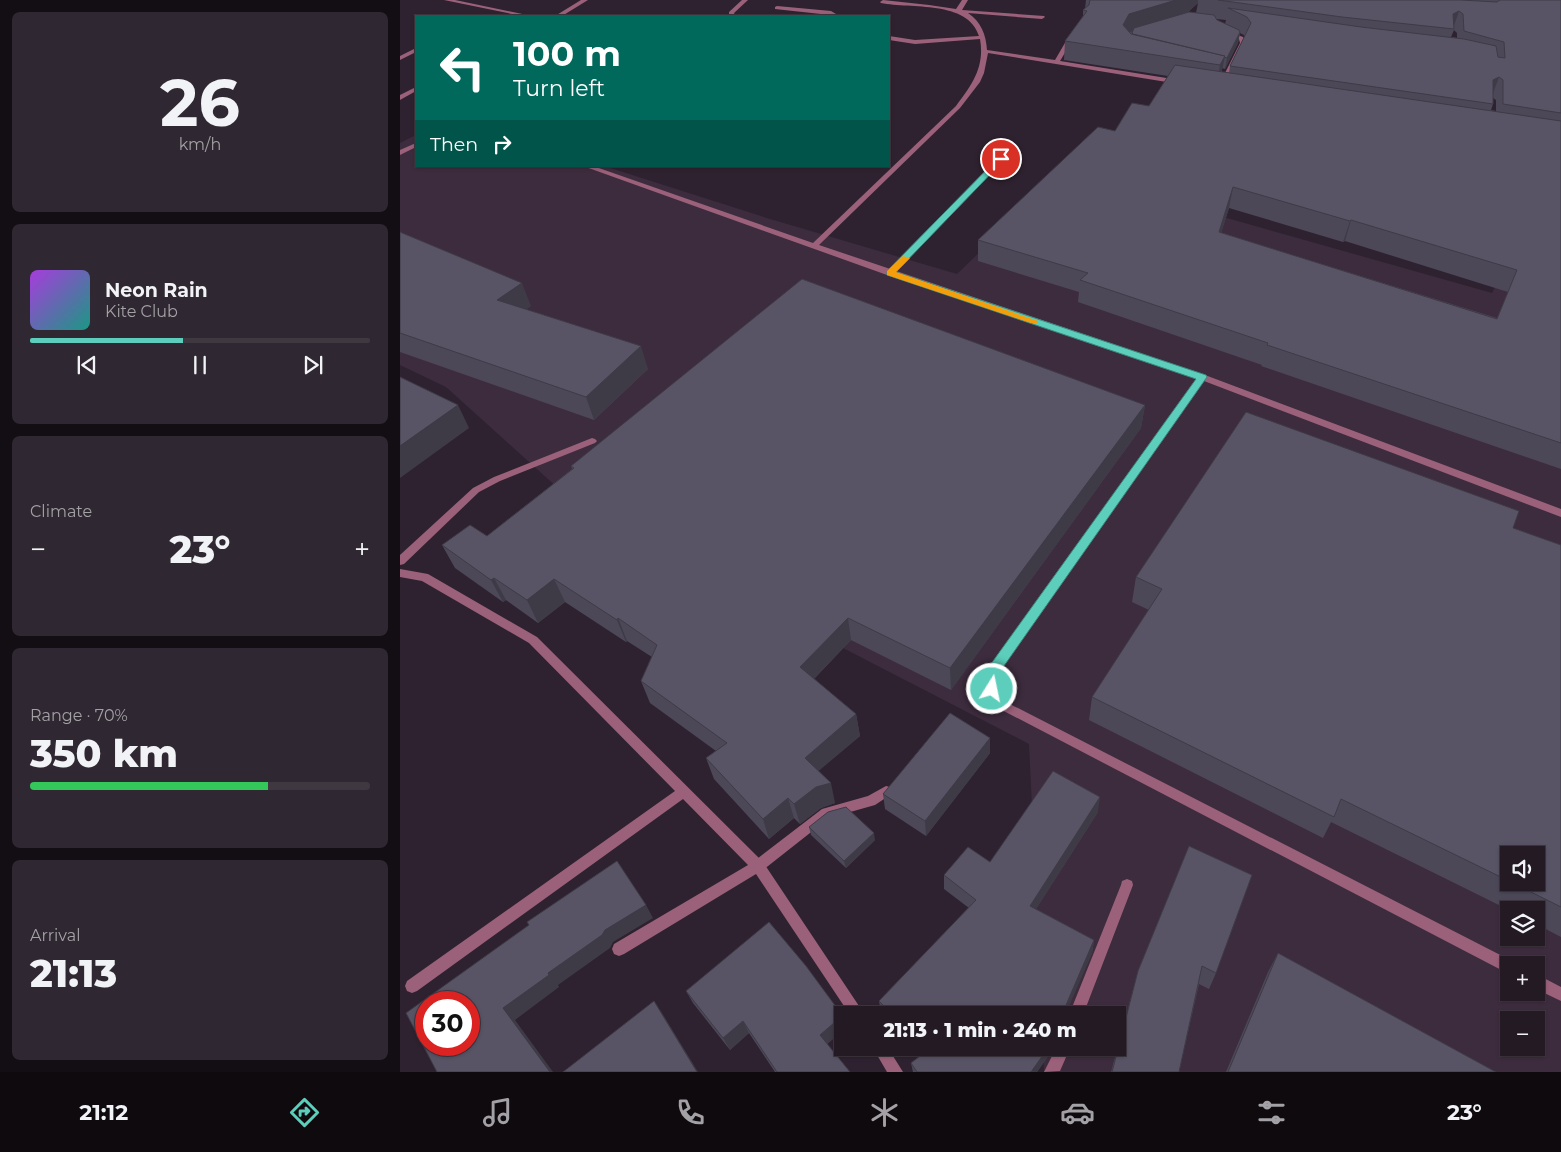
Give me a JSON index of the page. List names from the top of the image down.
{
  "page": {
    "tile": [
      ["26", "km/h"],
      "Climate",
      ["Range · 70%", "350 km"],
      ["Arrival", "21:13"]
    ],
    "turn": ["100 m", "Turn left"],
    "then": "Then",
    "song": ["Neon Rain", "Kite Club"],
    "heat": ["−", "23°", "+"],
    "map_buttons": ["+", "−"],
    "limit": "30",
    "trip": "21:13 · 1 min · 240 m",
    "tabs": ["21:12", "23°"]
  }
}
